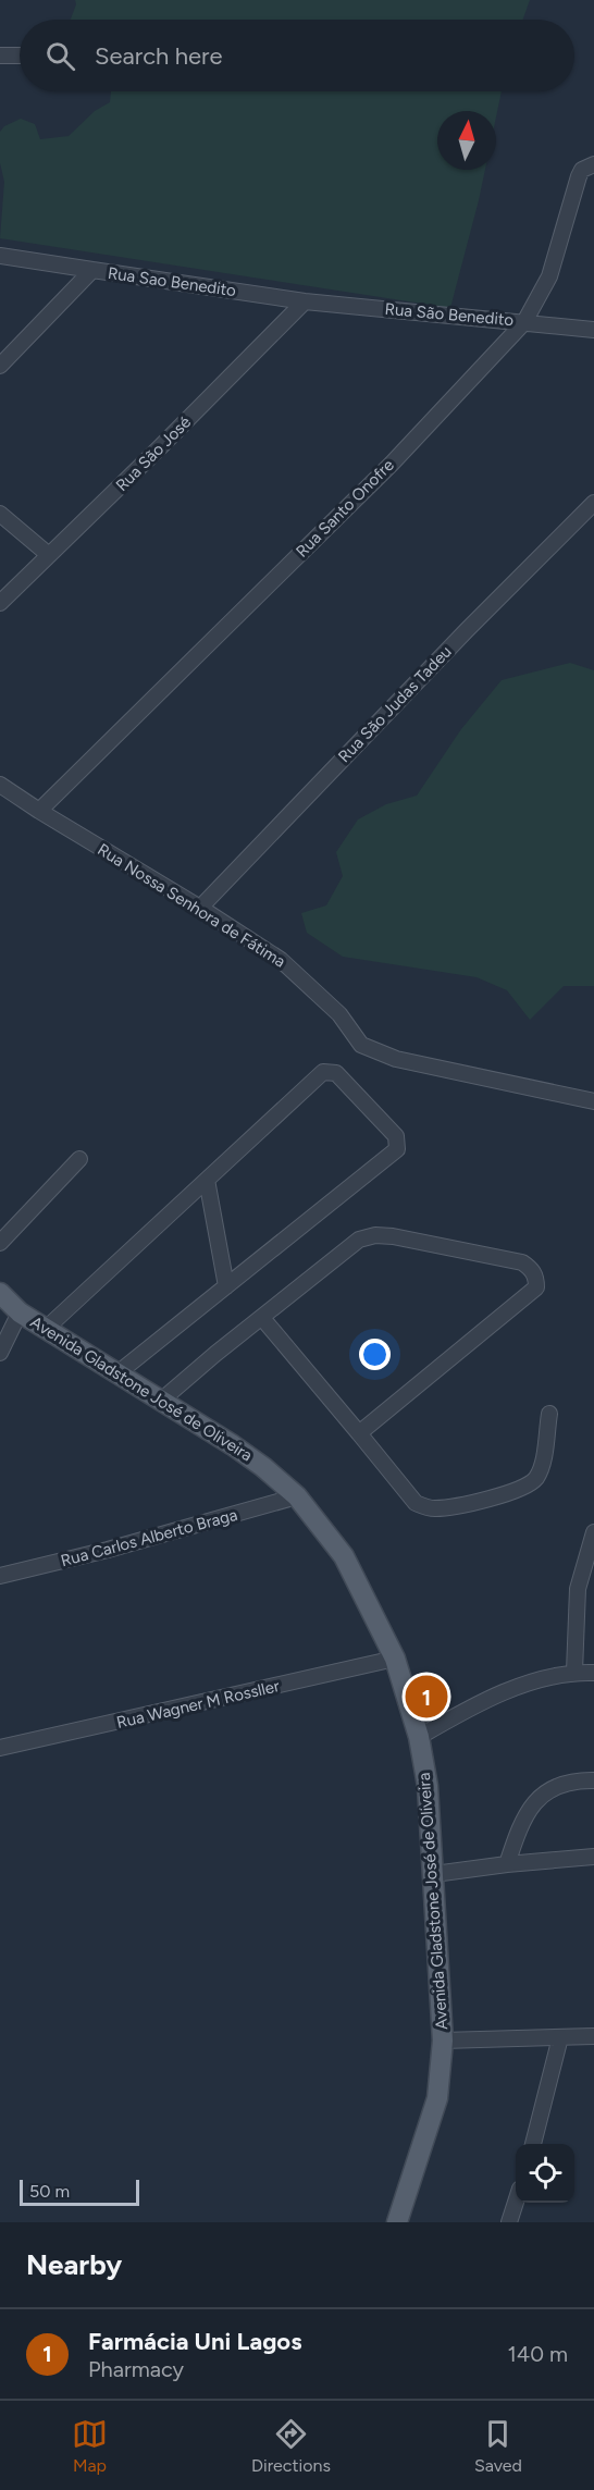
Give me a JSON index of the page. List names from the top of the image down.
{
  "streets": {
    "main road": ["Avenida Gladstone José de Oliveira"],
    "street": [
      "Rua Sao Benedito",
      "Rua São Benedito",
      "Rua São José",
      "Rua Santo Onofre",
      "Rua São Judas Tadeu",
      "Rua Nossa Senhora de Fátima",
      "Rua Carlos Alberto Braga",
      "Rua Wagner M Rossller"
    ]
  },
  "crossings": [
    ["Rua Sao Benedito", "Rua São Benedito"],
    ["Rua Sao Benedito", "Rua São José"],
    ["Rua São Benedito", "Rua São José"],
    ["Rua São Benedito", "Rua Santo Onofre"],
    ["Rua Santo Onofre", "Rua Nossa Senhora de Fátima"],
    ["Rua São Judas Tadeu", "Rua Nossa Senhora de Fátima"],
    ["Avenida Gladstone José de Oliveira", "Rua Carlos Alberto Braga"],
    ["Avenida Gladstone José de Oliveira", "Rua Wagner M Rossller"]
  ],
  "scale_bar": "50 m",
  "north": "top",
  "page": {
    "search": "Search here",
    "pins": "1",
    "scale": "50 m",
    "heading": "Nearby",
    "list": [
      {
        "mark": "1",
        "name": "Farmácia Uni Lagos",
        "note": "Pharmacy",
        "value": "140 m"
      }
    ],
    "nav": ["Map", "Directions", "Saved"]
  }
}
